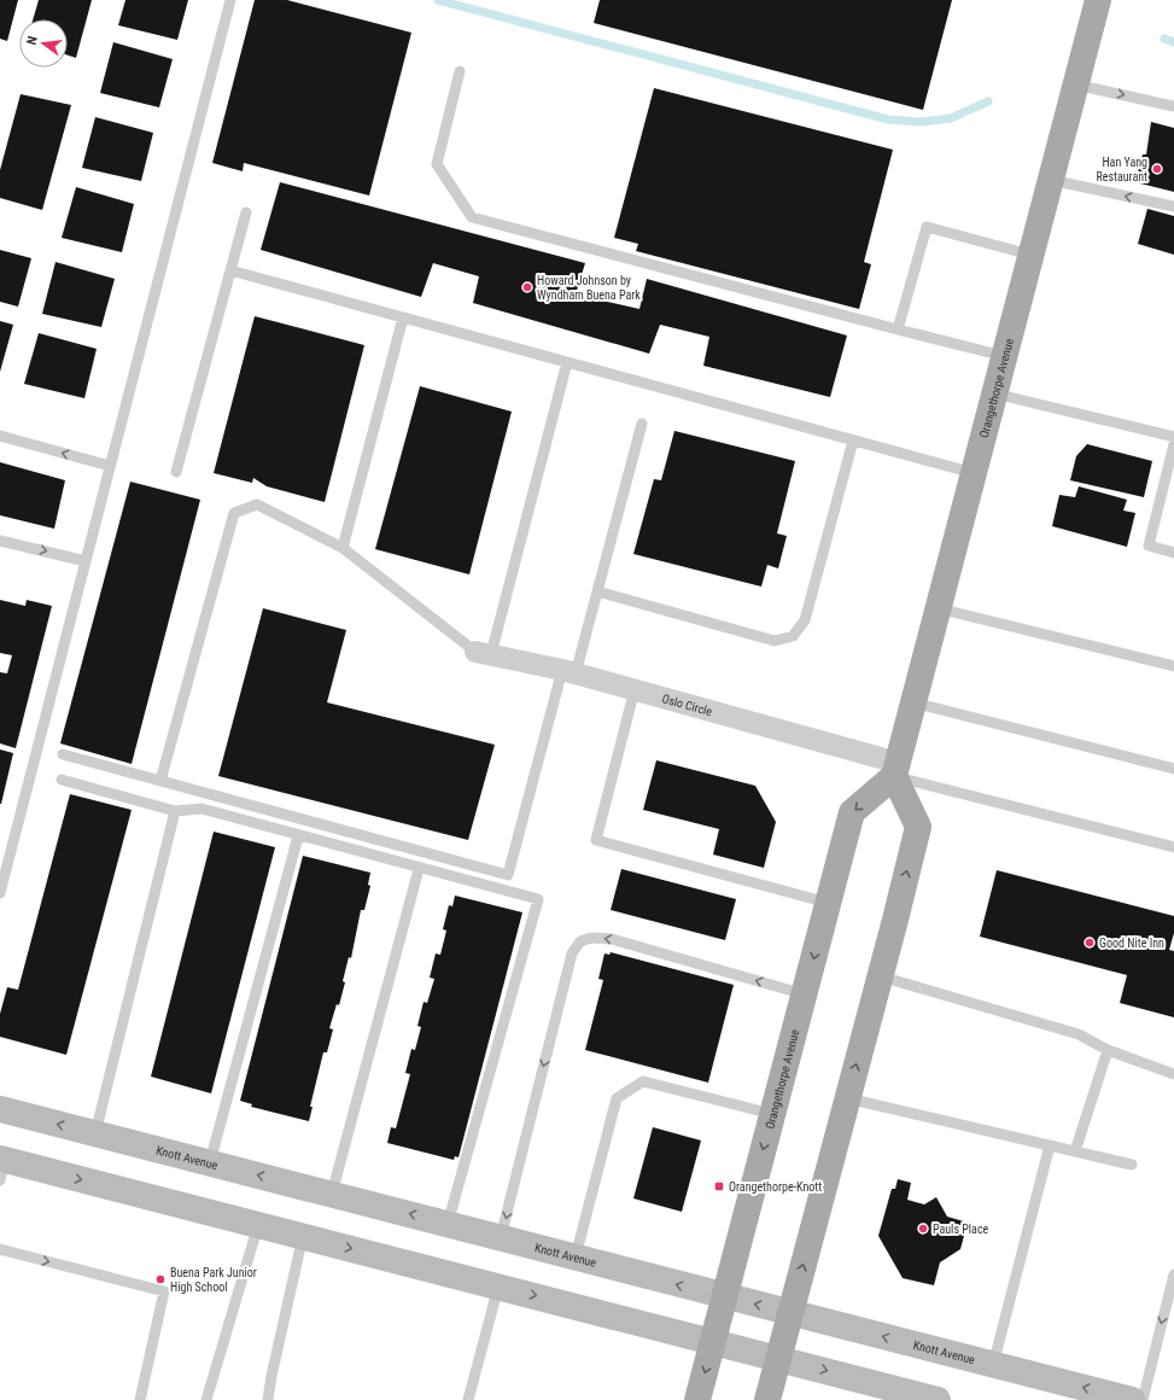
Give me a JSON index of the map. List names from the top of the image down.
{
  "streets": {
    "main road": ["Orangethorpe Avenue", "Knott Avenue"],
    "street": ["Oslo Circle"]
  },
  "crossings": [
    ["Orangethorpe Avenue", "Oslo Circle"],
    ["Orangethorpe Avenue", "Knott Avenue"]
  ],
  "places": {
    "other": [
      "Han Yang Restaurant",
      "Howard Johnson by Wyndham Buena Park",
      "Good Nite Inn",
      "Pauls Place",
      "Buena Park Junior High School"
    ],
    "transit": ["Orangethorpe-Knott"]
  },
  "north": "left"
}
